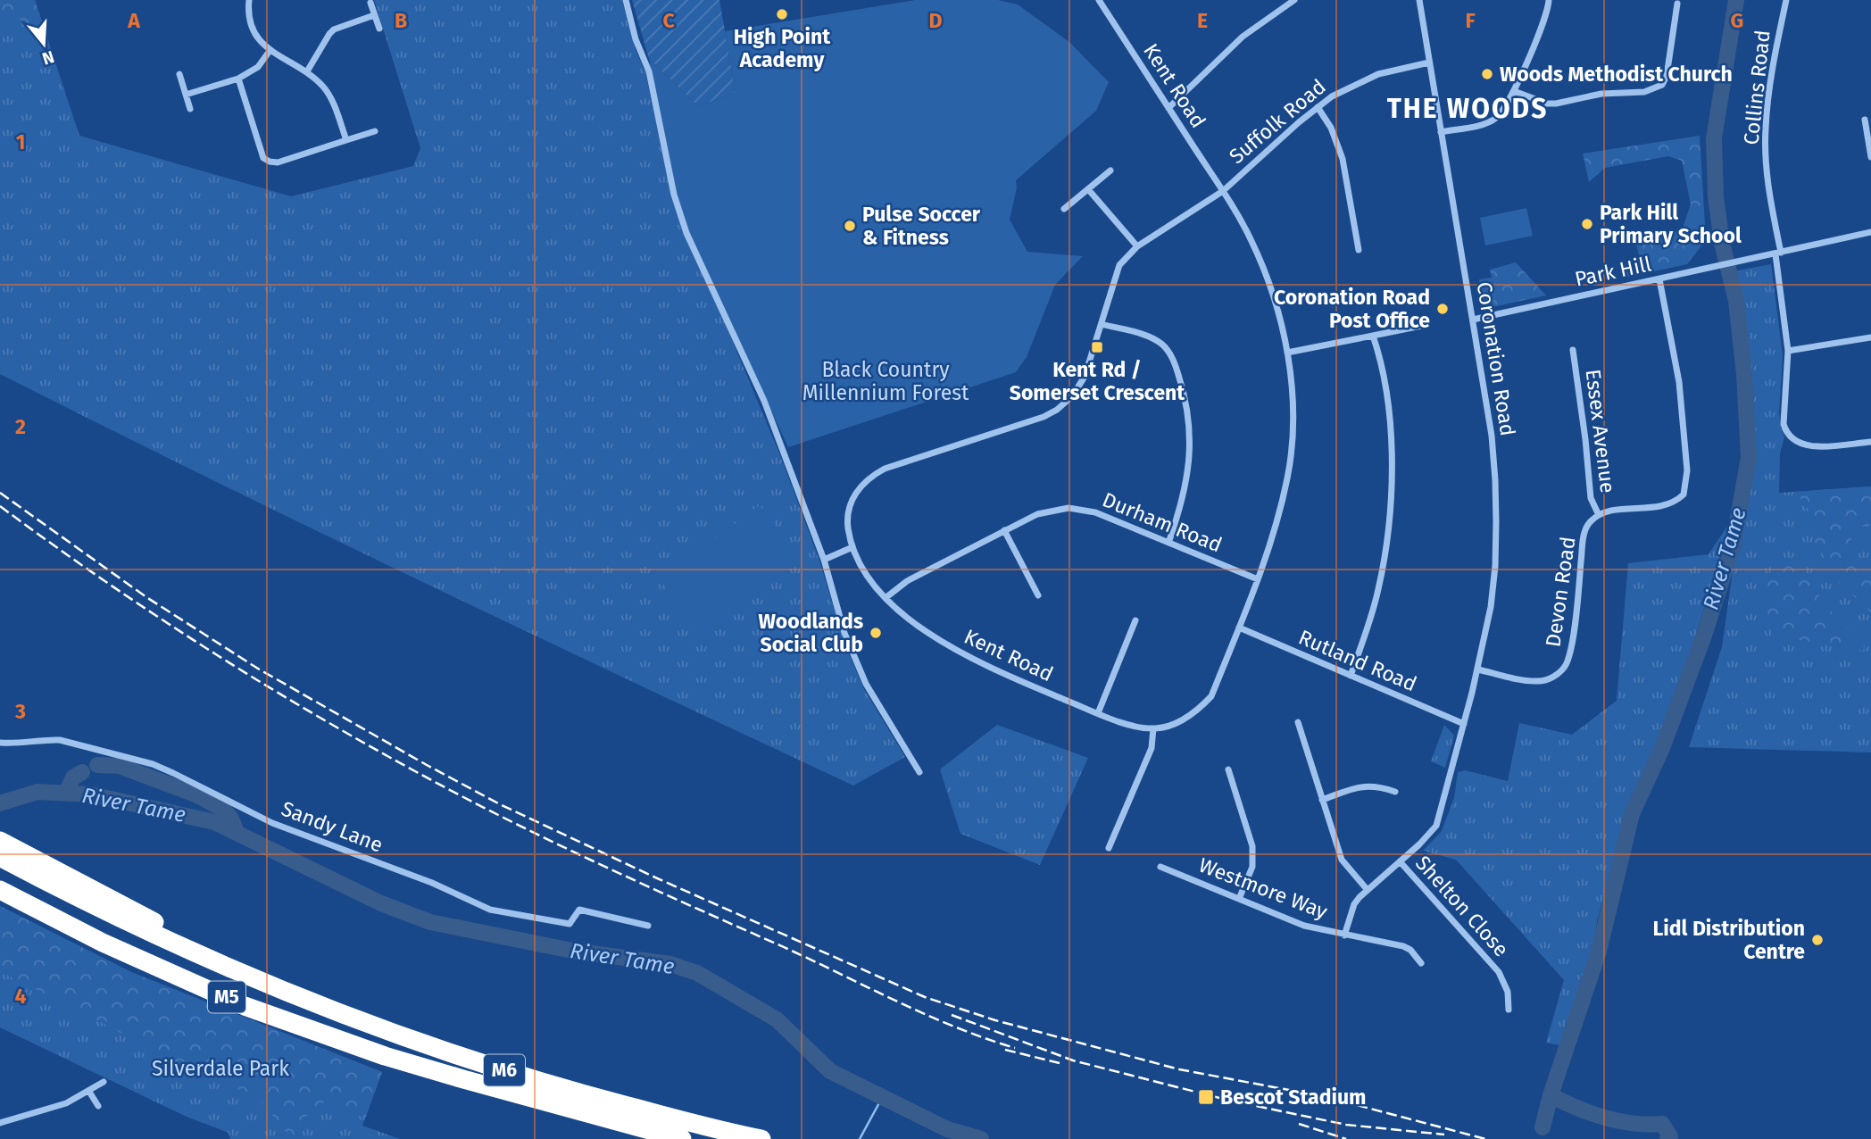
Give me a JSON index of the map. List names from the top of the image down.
{
  "streets": {
    "highway": ["M5", "M6"],
    "street": [
      "Kent Road",
      "Collins Road",
      "Suffolk Road",
      "Park Hill",
      "Coronation Road",
      "Essex Avenue",
      "Durham Road",
      "Devon Road",
      "Rutland Road",
      "Sandy Lane",
      "Westmore Way",
      "Shelton Close"
    ]
  },
  "crossings": [
    ["Kent Road", "Suffolk Road"],
    ["Kent Road", "Durham Road"],
    ["Kent Road", "Rutland Road"],
    ["Collins Road", "Park Hill"],
    ["Suffolk Road", "Coronation Road"],
    ["Park Hill", "Coronation Road"],
    ["Park Hill", "Devon Road"],
    ["Coronation Road", "Devon Road"],
    ["Coronation Road", "Rutland Road"],
    ["Coronation Road", "Westmore Way"],
    ["Coronation Road", "Shelton Close"],
    ["Essex Avenue", "Devon Road"],
    ["M5", "M6"]
  ],
  "districts": ["THE WOODS"],
  "water": ["River Tame"],
  "parks": ["Black Country Millennium Forest", "Silverdale Park"],
  "places": {
    "other": [
      "High Point Academy",
      "Woods Methodist Church",
      "Park Hill Primary School",
      "Pulse Soccer & Fitness",
      "Coronation Road Post Office",
      "Woodlands Social Club",
      "Lidl Distribution Centre"
    ],
    "transit": ["Kent Rd / Somerset Crescent", "Bescot Stadium"]
  },
  "north": "bottom",
  "grid": {
    "columns": [
      "A",
      "B",
      "C",
      "D",
      "E",
      "F",
      "G"
    ],
    "rows": [
      "1",
      "2",
      "3",
      "4"
    ]
  }
}
